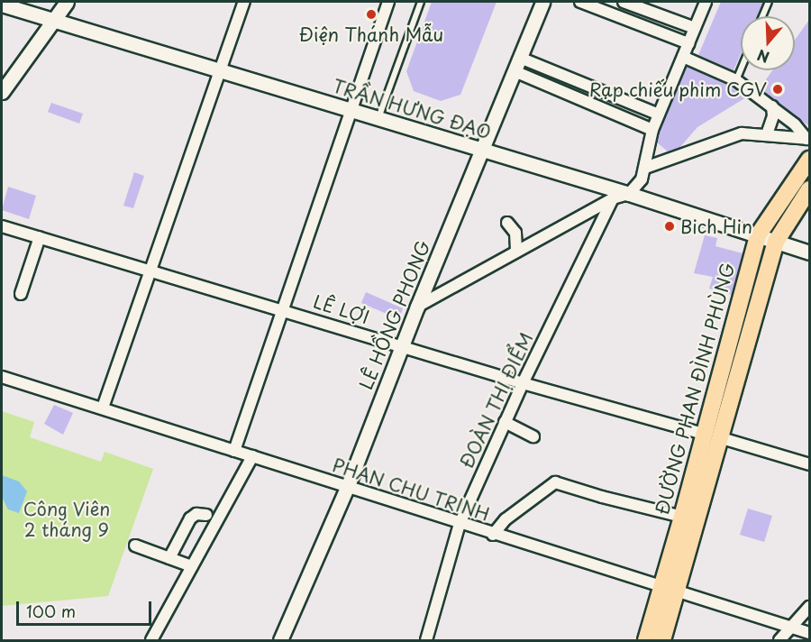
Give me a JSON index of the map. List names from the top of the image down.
{
  "streets": {
    "main road": ["ĐƯỜNG PHAN ĐÌNH PHÙNG"],
    "street": [
      "TRẦN HƯNG ĐẠO",
      "LÊ LỢI",
      "LÊ HỒNG PHONG",
      "ĐOÀN THỊ ĐIỂM",
      "PHAN CHU TRINH"
    ]
  },
  "crossings": [
    ["TRẦN HƯNG ĐẠO", "LÊ HỒNG PHONG"],
    ["TRẦN HƯNG ĐẠO", "ĐƯỜNG PHAN ĐÌNH PHÙNG"],
    ["LÊ LỢI", "LÊ HỒNG PHONG"],
    ["LÊ LỢI", "ĐƯỜNG PHAN ĐÌNH PHÙNG"],
    ["LÊ LỢI", "ĐOÀN THỊ ĐIỂM"],
    ["LÊ HỒNG PHONG", "PHAN CHU TRINH"],
    ["ĐƯỜNG PHAN ĐÌNH PHÙNG", "PHAN CHU TRINH"],
    ["ĐOÀN THỊ ĐIỂM", "PHAN CHU TRINH"]
  ],
  "parks": ["Công Viên 2 tháng 9"],
  "places": ["Điện Thánh Mẫu", "Rạp chiếu phim CGV", "Bich Hin"],
  "scale_bar": "100 m",
  "north": "bottom"
}
